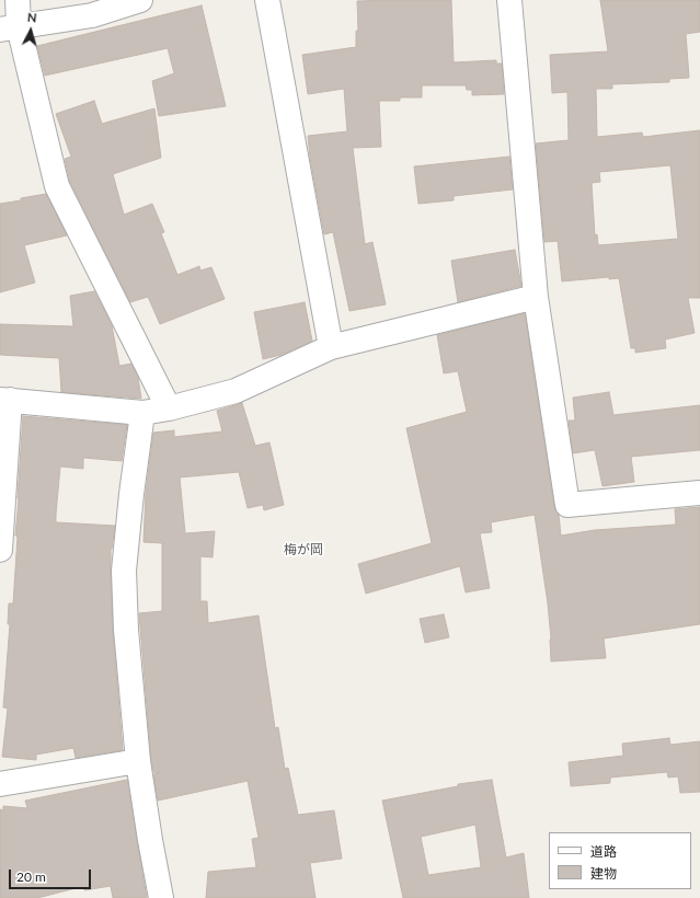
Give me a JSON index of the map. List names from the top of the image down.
{
  "districts": ["梅が岡"],
  "legend": ["道路", "建物"],
  "scale_bar": "20 m",
  "north": "top"
}
